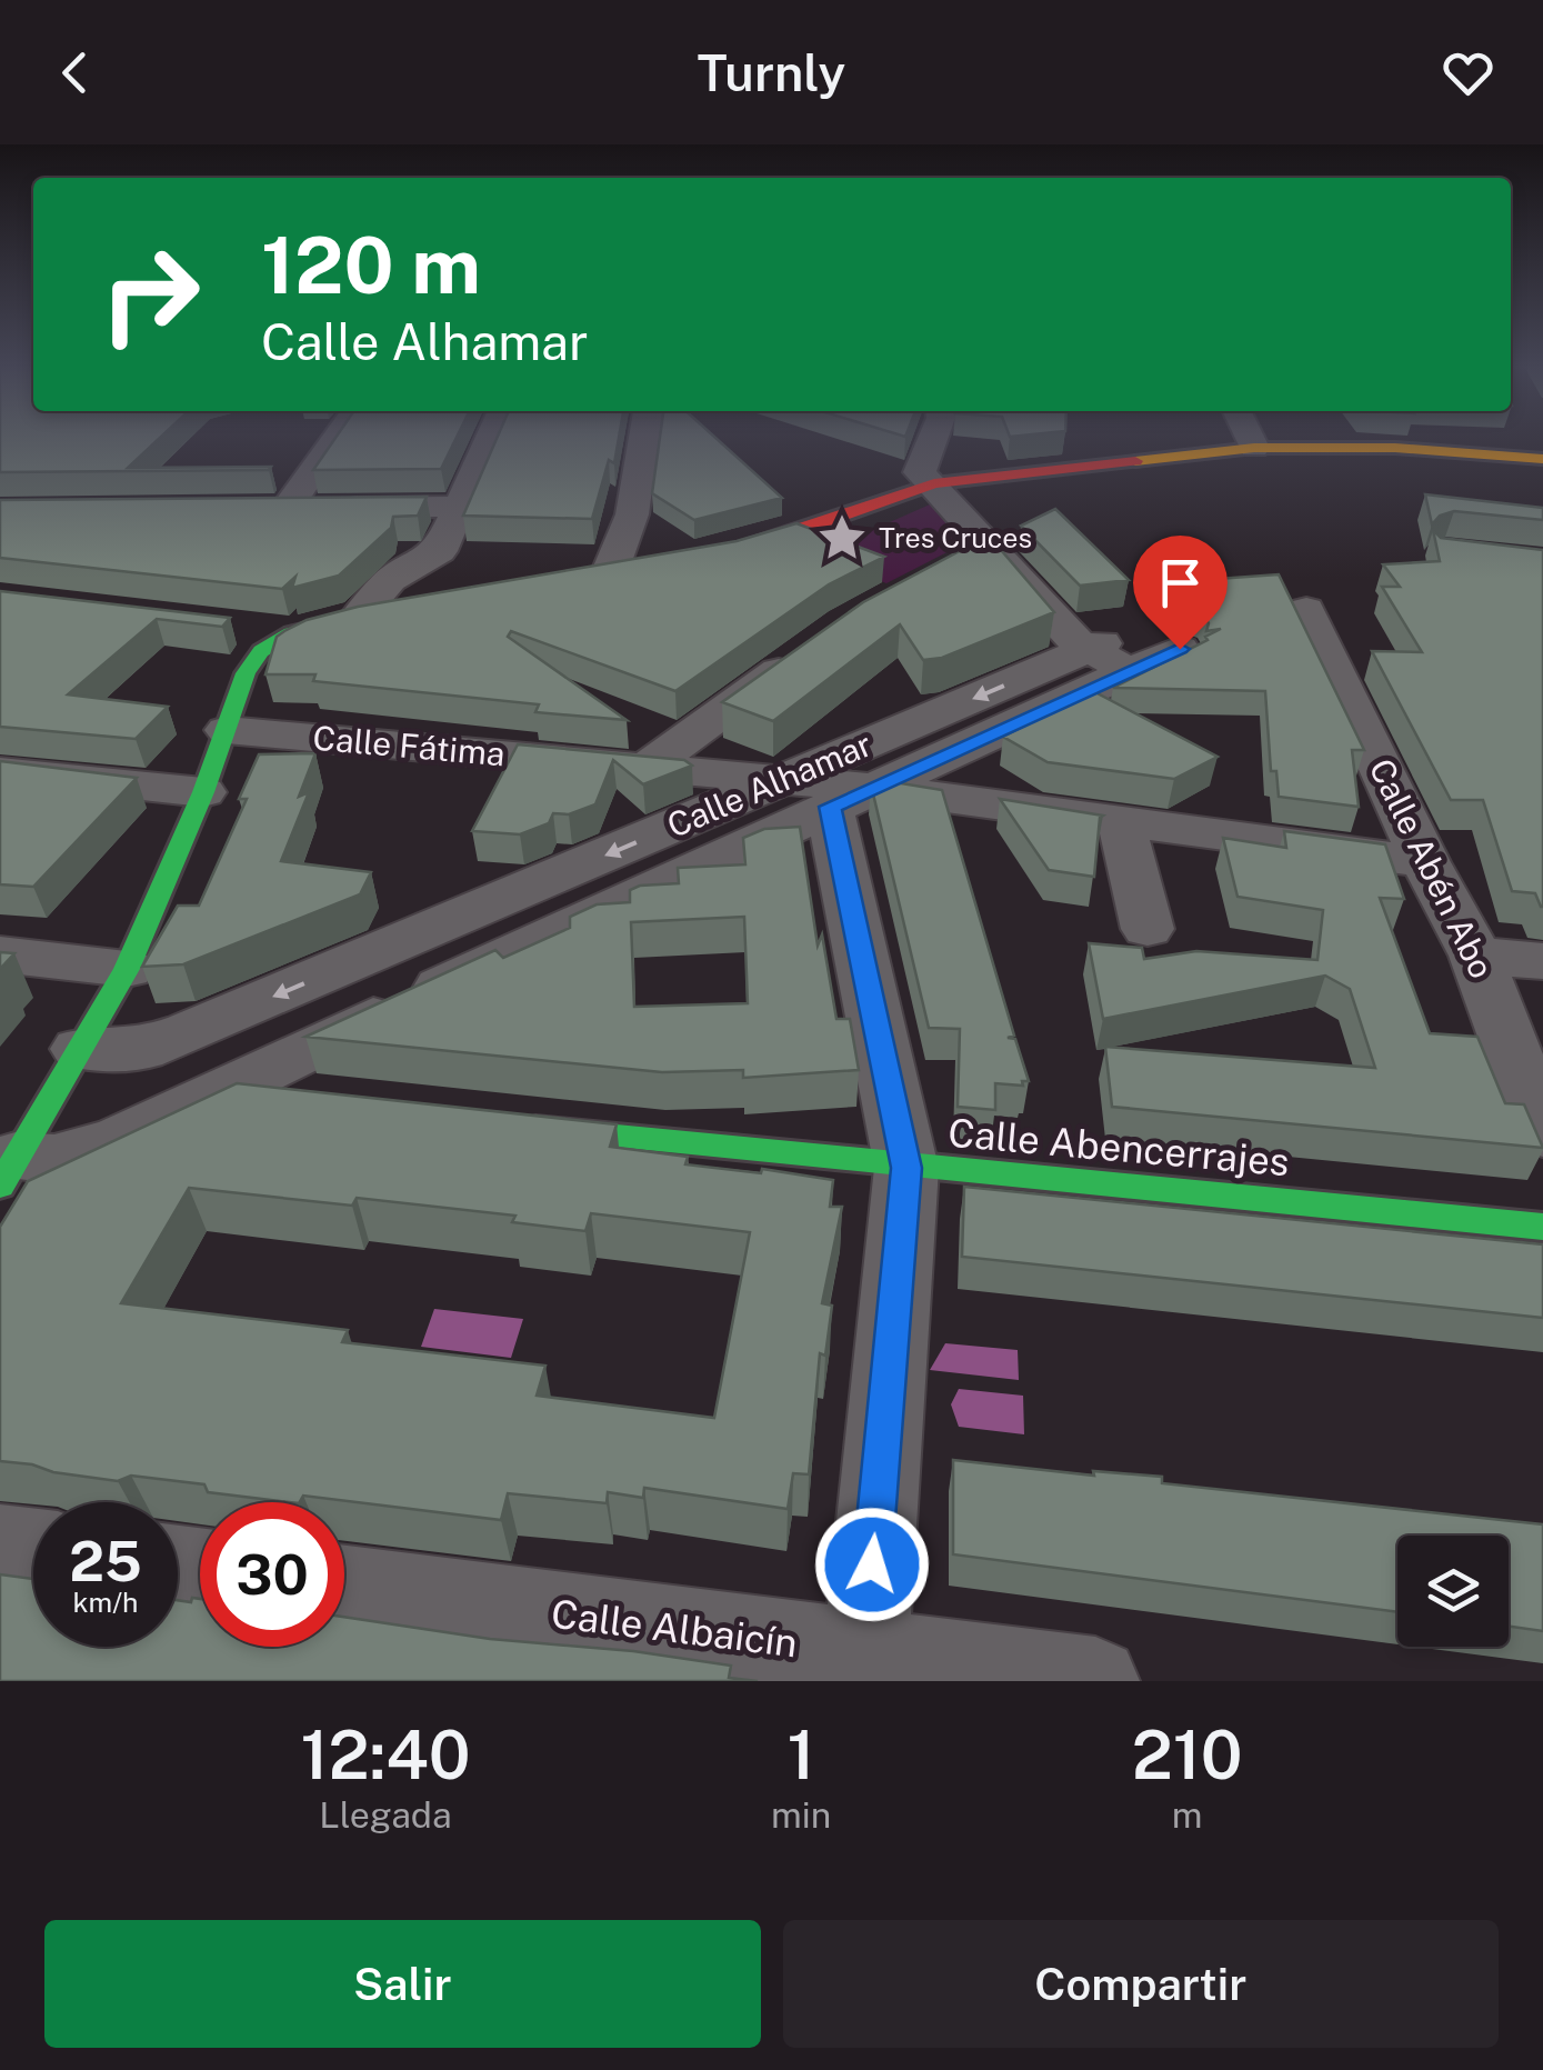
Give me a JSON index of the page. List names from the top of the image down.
{
  "streets": {
    "street": [
      "Calle Fátima",
      "Calle Alhamar",
      "Calle Abén Abo",
      "Calle Abencerrajes",
      "Calle Albaicín"
    ]
  },
  "crossings": [
    ["Calle Fátima", "Calle Alhamar"],
    ["Calle Fátima", "Calle Abén Abo"]
  ],
  "places": {
    "place": ["Tres Cruces"]
  },
  "page": {
    "header": "Turnly",
    "turn": ["120 m", "Calle Alhamar"],
    "speed": "25 km/h",
    "limit": "30",
    "eta": [
      "12:40",
      "Llegada",
      "1",
      "min",
      "210",
      "m"
    ],
    "buttons": ["Salir", "Compartir"]
  }
}
